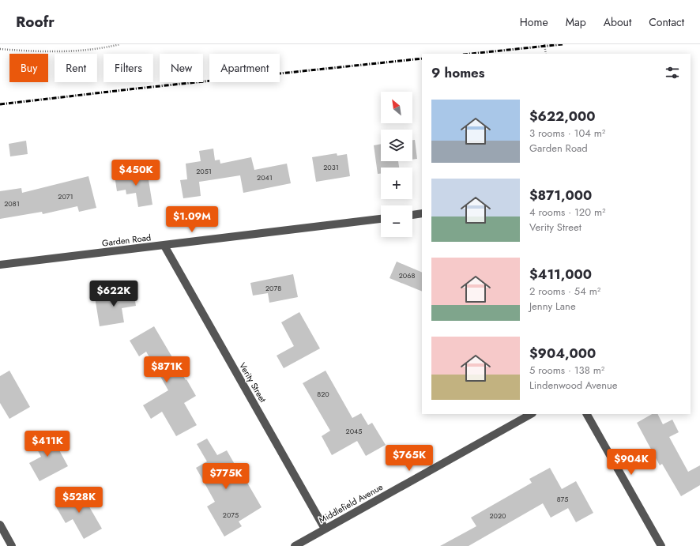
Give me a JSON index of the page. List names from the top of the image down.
{
  "streets": {
    "street": ["Garden Road", "Verity Street", "Middlefield Avenue"]
  },
  "crossings": [
    ["Garden Road", "Verity Street"],
    ["Verity Street", "Middlefield Avenue"]
  ],
  "house_numbers": [
    "2031",
    "2051",
    "2041",
    "2071",
    "2081",
    "2068",
    "2078",
    "820",
    "2045",
    "875",
    "2075",
    "2020"
  ],
  "north": "top left",
  "page": {
    "header": "Roofr",
    "nav": [
      "Home",
      "Map",
      "About",
      "Contact"
    ],
    "chip": [
      "Buy",
      "Rent",
      "Filters",
      "New",
      "Apartment"
    ],
    "heading": "9 homes",
    "map_buttons": ["+", "−"],
    "list": [
      {
        "name": "$622,000",
        "note": "3 rooms · 104 m² · Garden Road"
      },
      {
        "name": "$871,000",
        "note": "4 rooms · 120 m² · Verity Street"
      },
      {
        "name": "$411,000",
        "note": "2 rooms · 54 m² · Jenny Lane"
      },
      {
        "name": "$904,000",
        "note": "5 rooms · 138 m² · Lindenwood Avenue"
      }
    ],
    "price": [
      "$450K",
      "$1.09M",
      "$622K",
      "$871K",
      "$411K",
      "$765K",
      "$904K",
      "$775K",
      "$528K"
    ]
  }
}
